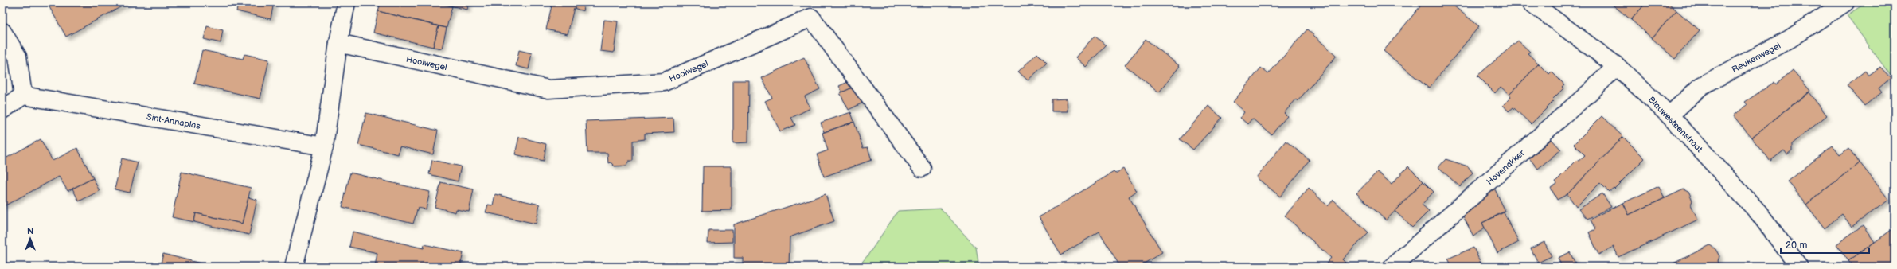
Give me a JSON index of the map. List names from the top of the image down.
{
  "streets": {
    "street": [
      "Reukenwegel",
      "Hooiwegel",
      "Sint-Annaplas",
      "Blauwesteenstraat",
      "Hovenakker"
    ]
  },
  "crossings": [
    ["Reukenwegel", "Blauwesteenstraat"],
    ["Blauwesteenstraat", "Hovenakker"]
  ],
  "scale_bar": "20 m",
  "north": "top"
}
